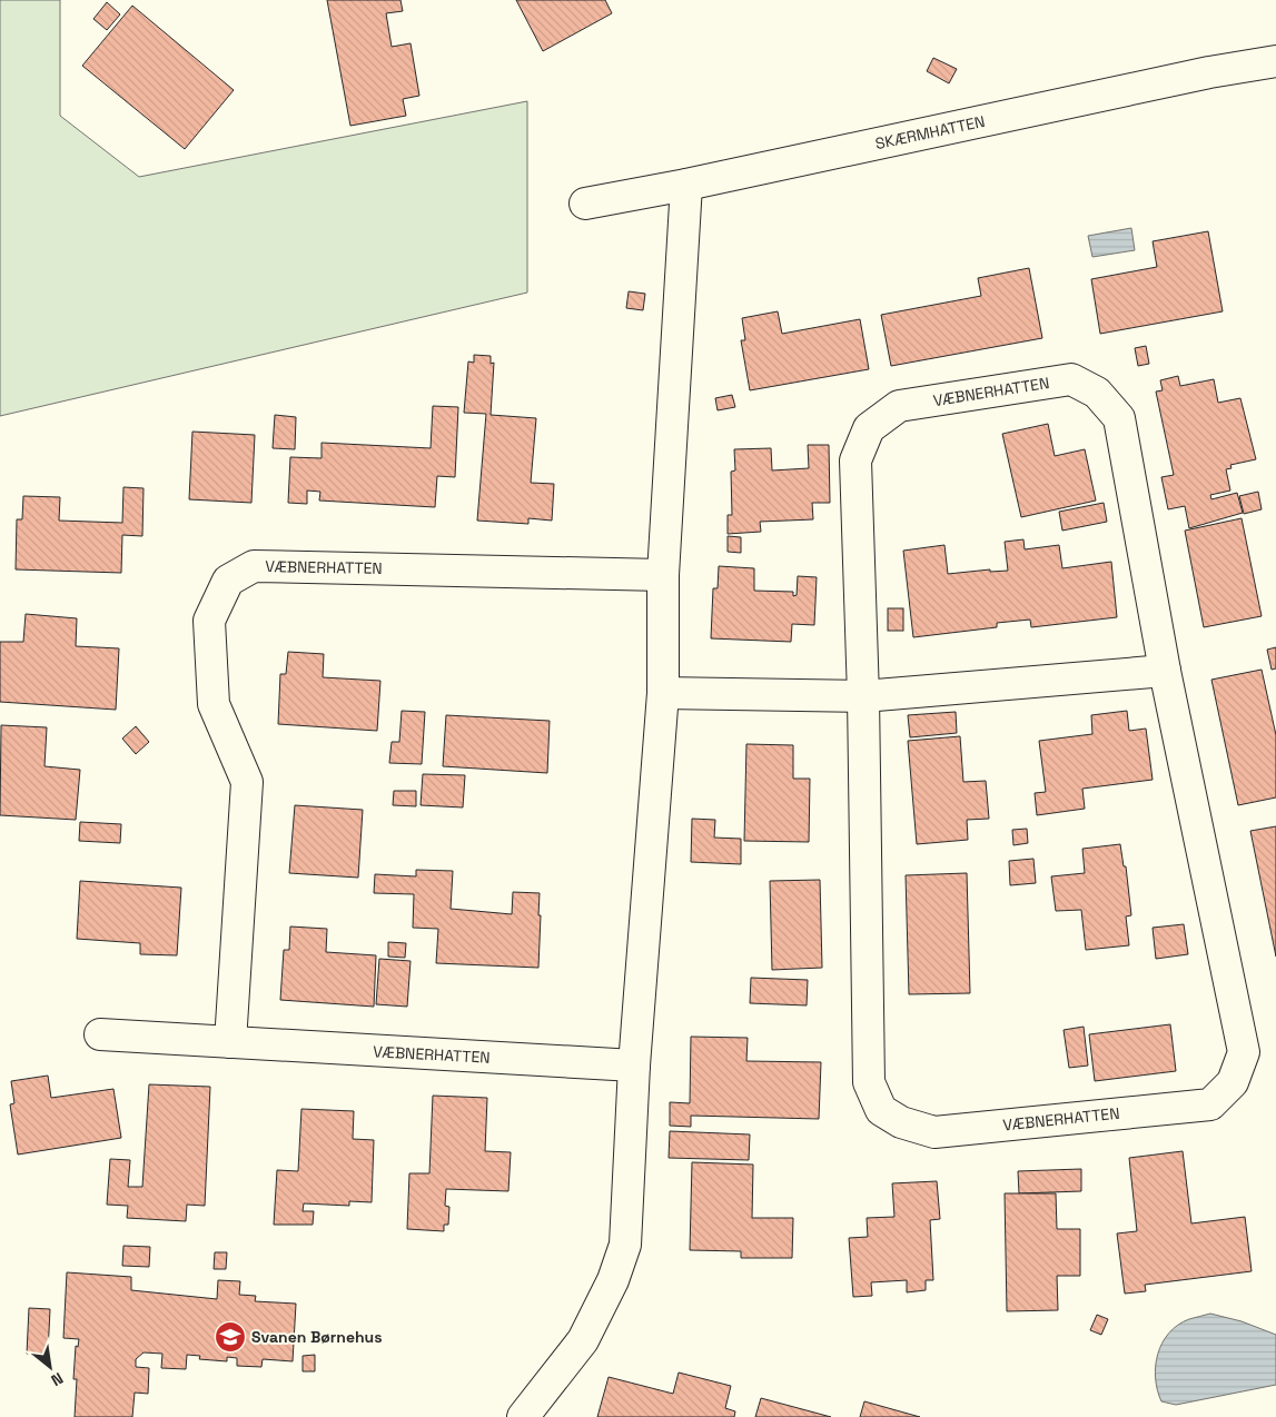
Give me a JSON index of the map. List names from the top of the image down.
{
  "streets": {
    "street": ["SKÆRMHATTEN", "VÆBNERHATTEN"]
  },
  "places": {
    "school or university": ["Svanen Børnehus"]
  },
  "north": "bottom right"
}
